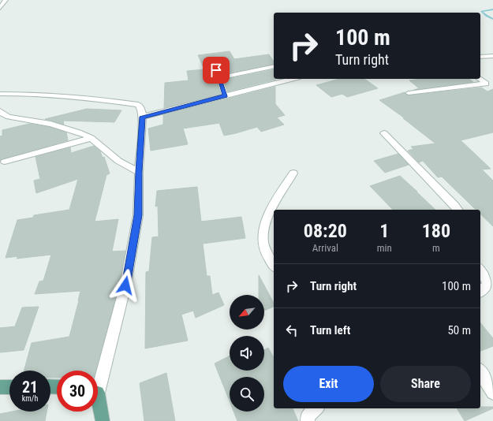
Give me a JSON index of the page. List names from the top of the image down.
{
  "north": "bottom left",
  "page": {
    "turn": ["100 m", "Turn right"],
    "eta": [
      "08:20",
      "Arrival",
      "1",
      "min",
      "180",
      "m"
    ],
    "list": [
      {
        "name": "Turn right",
        "value": "100 m"
      },
      {
        "name": "Turn left",
        "value": "50 m"
      }
    ],
    "buttons": ["Exit", "Share"],
    "speed": "21 km/h",
    "limit": "30"
  }
}
